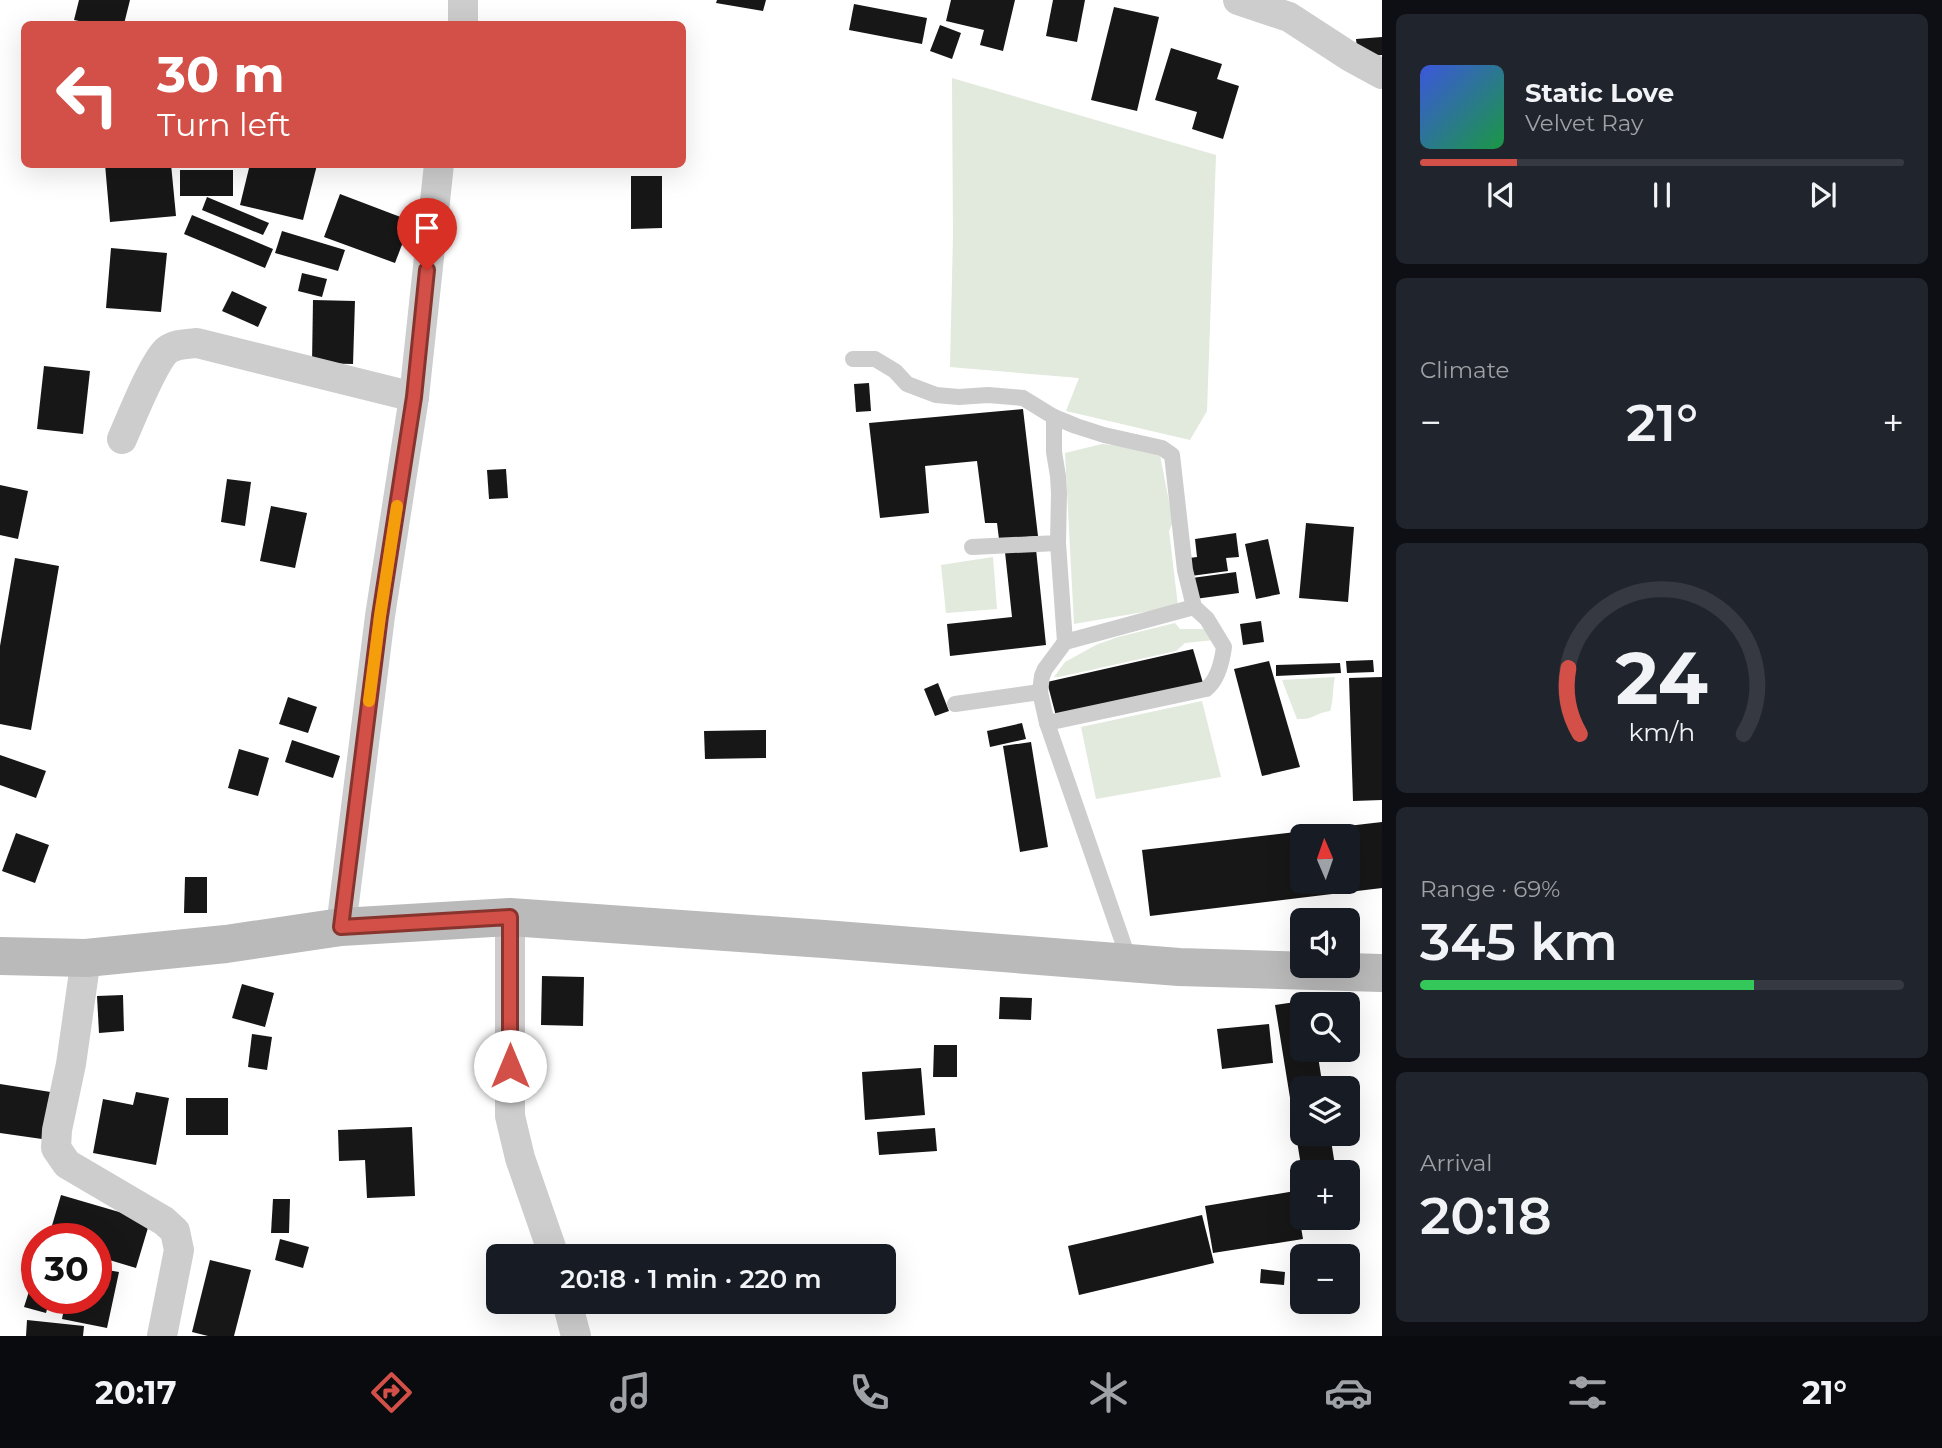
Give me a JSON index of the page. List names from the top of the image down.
{
  "north": "top",
  "page": {
    "turn": ["30 m", "Turn left"],
    "song": ["Static Love", "Velvet Ray"],
    "tile": [
      "Climate",
      ["Range · 69%", "345 km"],
      ["Arrival", "20:18"]
    ],
    "heat": ["−", "21°", "+"],
    "map_buttons": ["+", "−"],
    "limit": "30",
    "trip": "20:18 · 1 min · 220 m",
    "tabs": ["20:17", "21°"],
    "gauge": ["24", "km/h"]
  }
}
